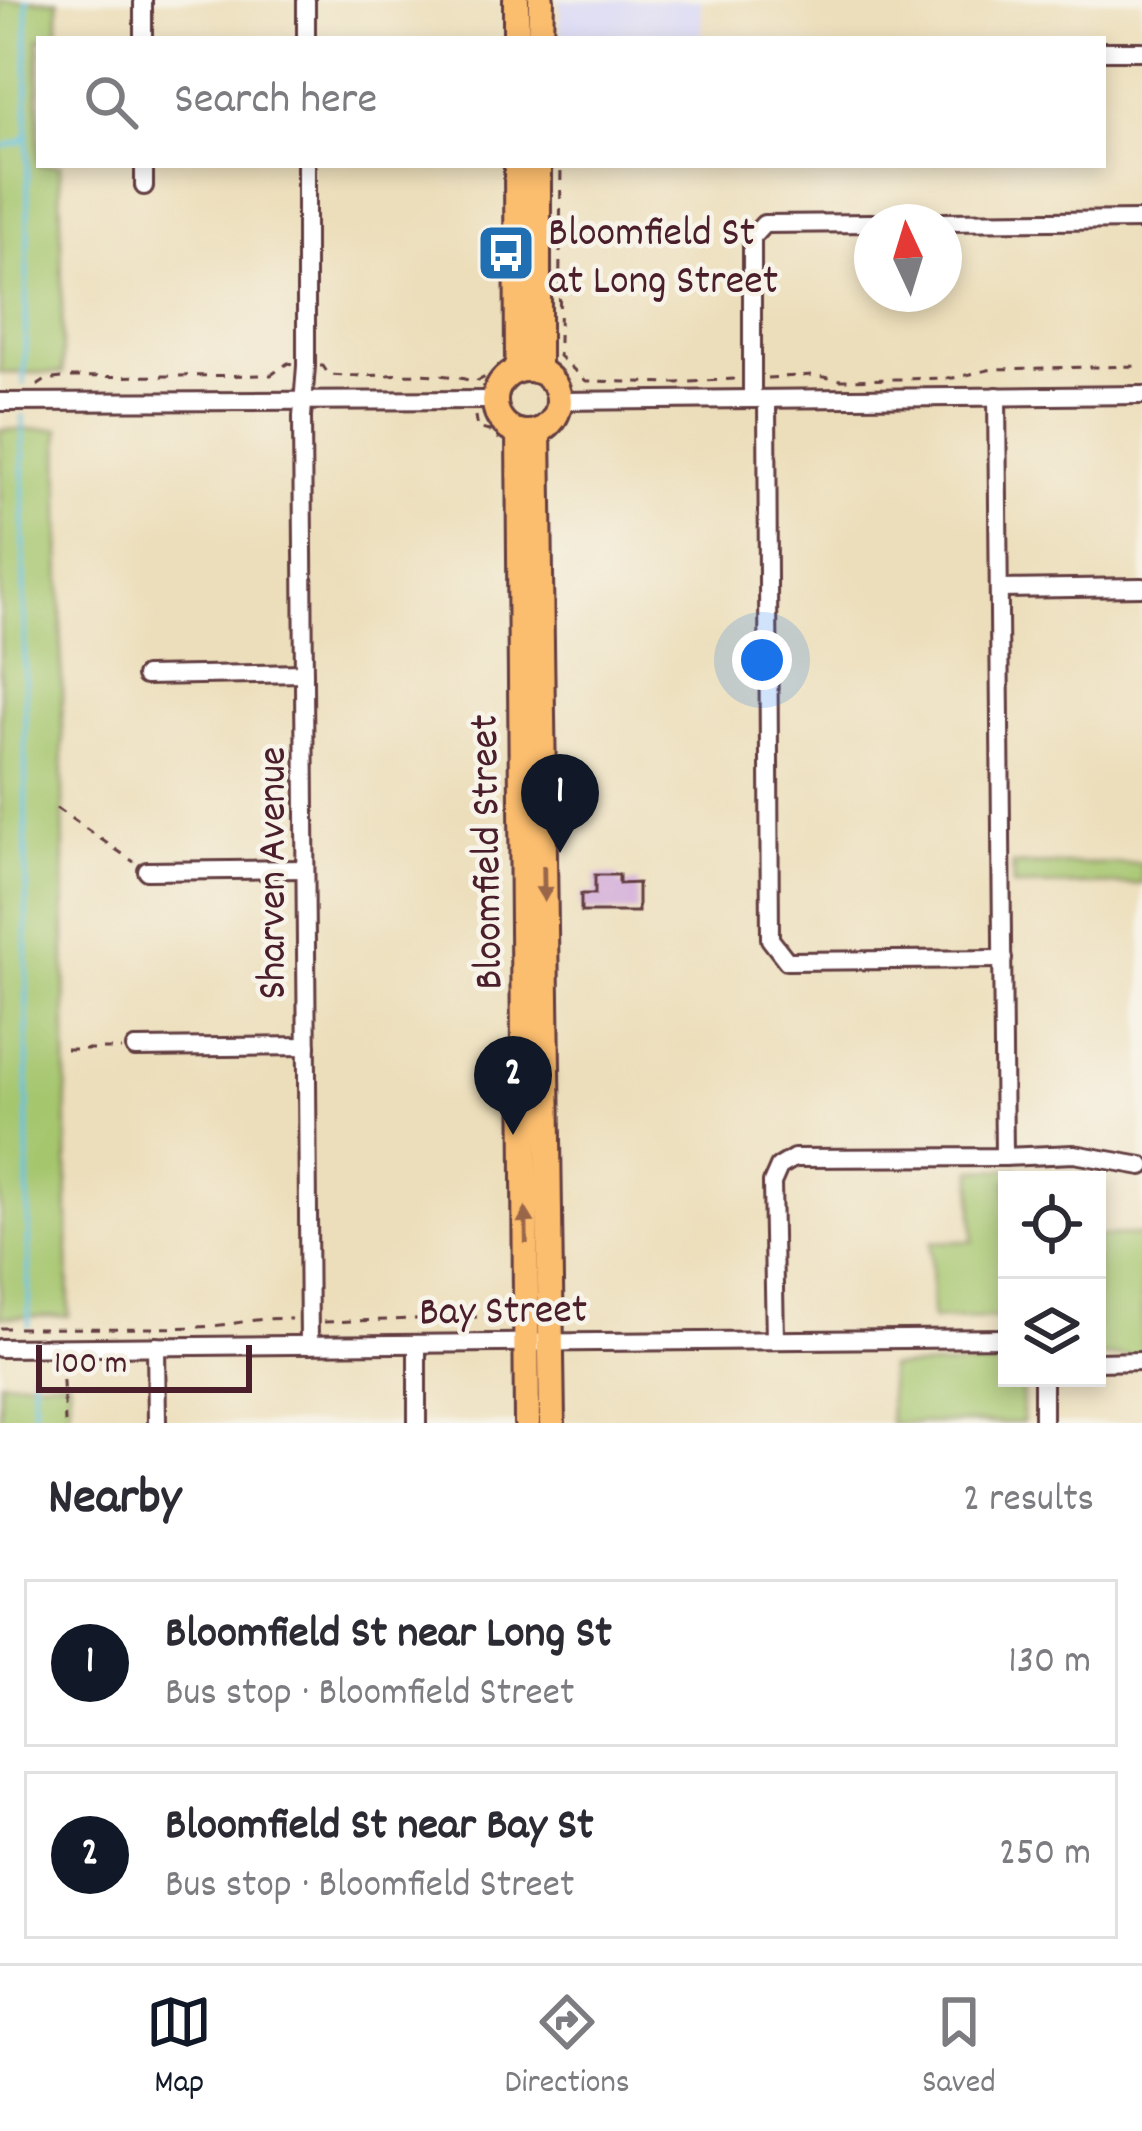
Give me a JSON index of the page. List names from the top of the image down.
{
  "streets": {
    "highway": ["Bloomfield Street"],
    "street": ["Sharven Avenue", "Bay Street"]
  },
  "crossings": [
    ["Bloomfield Street", "Bay Street"],
    ["Sharven Avenue", "Bay Street"]
  ],
  "places": {
    "bus stop": ["Bloomfield St at Long Street"]
  },
  "scale_bar": "100 m",
  "north": "top",
  "page": {
    "search": "Search here",
    "pins": ["1", "2"],
    "scale": "100 m",
    "heading": ["Nearby", "2 results"],
    "list": [
      {
        "mark": "1",
        "name": "Bloomfield St near Long St",
        "note": "Bus stop · Bloomfield Street",
        "value": "130 m"
      },
      {
        "mark": "2",
        "name": "Bloomfield St near Bay St",
        "note": "Bus stop · Bloomfield Street",
        "value": "250 m"
      }
    ],
    "nav": ["Map", "Directions", "Saved"]
  }
}
